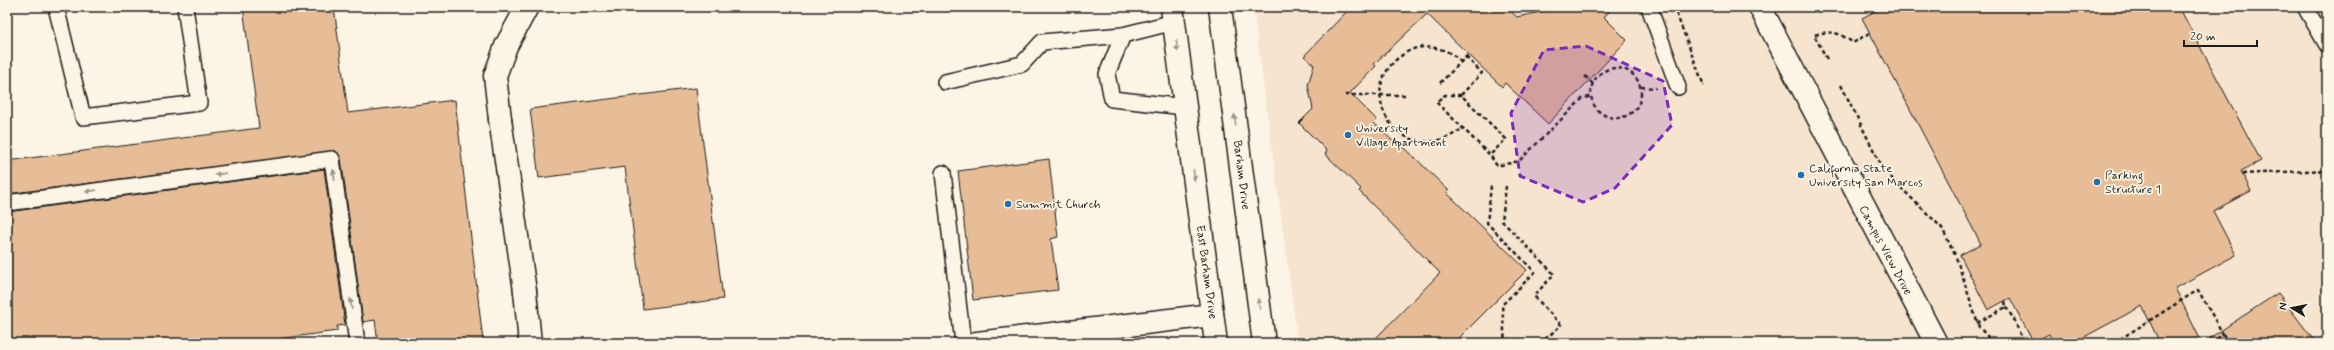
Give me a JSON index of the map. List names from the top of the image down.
{
  "streets": {
    "street": ["Barham Drive", "Campus View Drive", "East Barham Drive"]
  },
  "one_way": ["Barham Drive", "East Barham Drive"],
  "places": [
    "University Village Apartment",
    "California State University San Marcos",
    "Parking Structure 1",
    "Summit Church"
  ],
  "scale_bar": "20 m",
  "north": "left"
}
